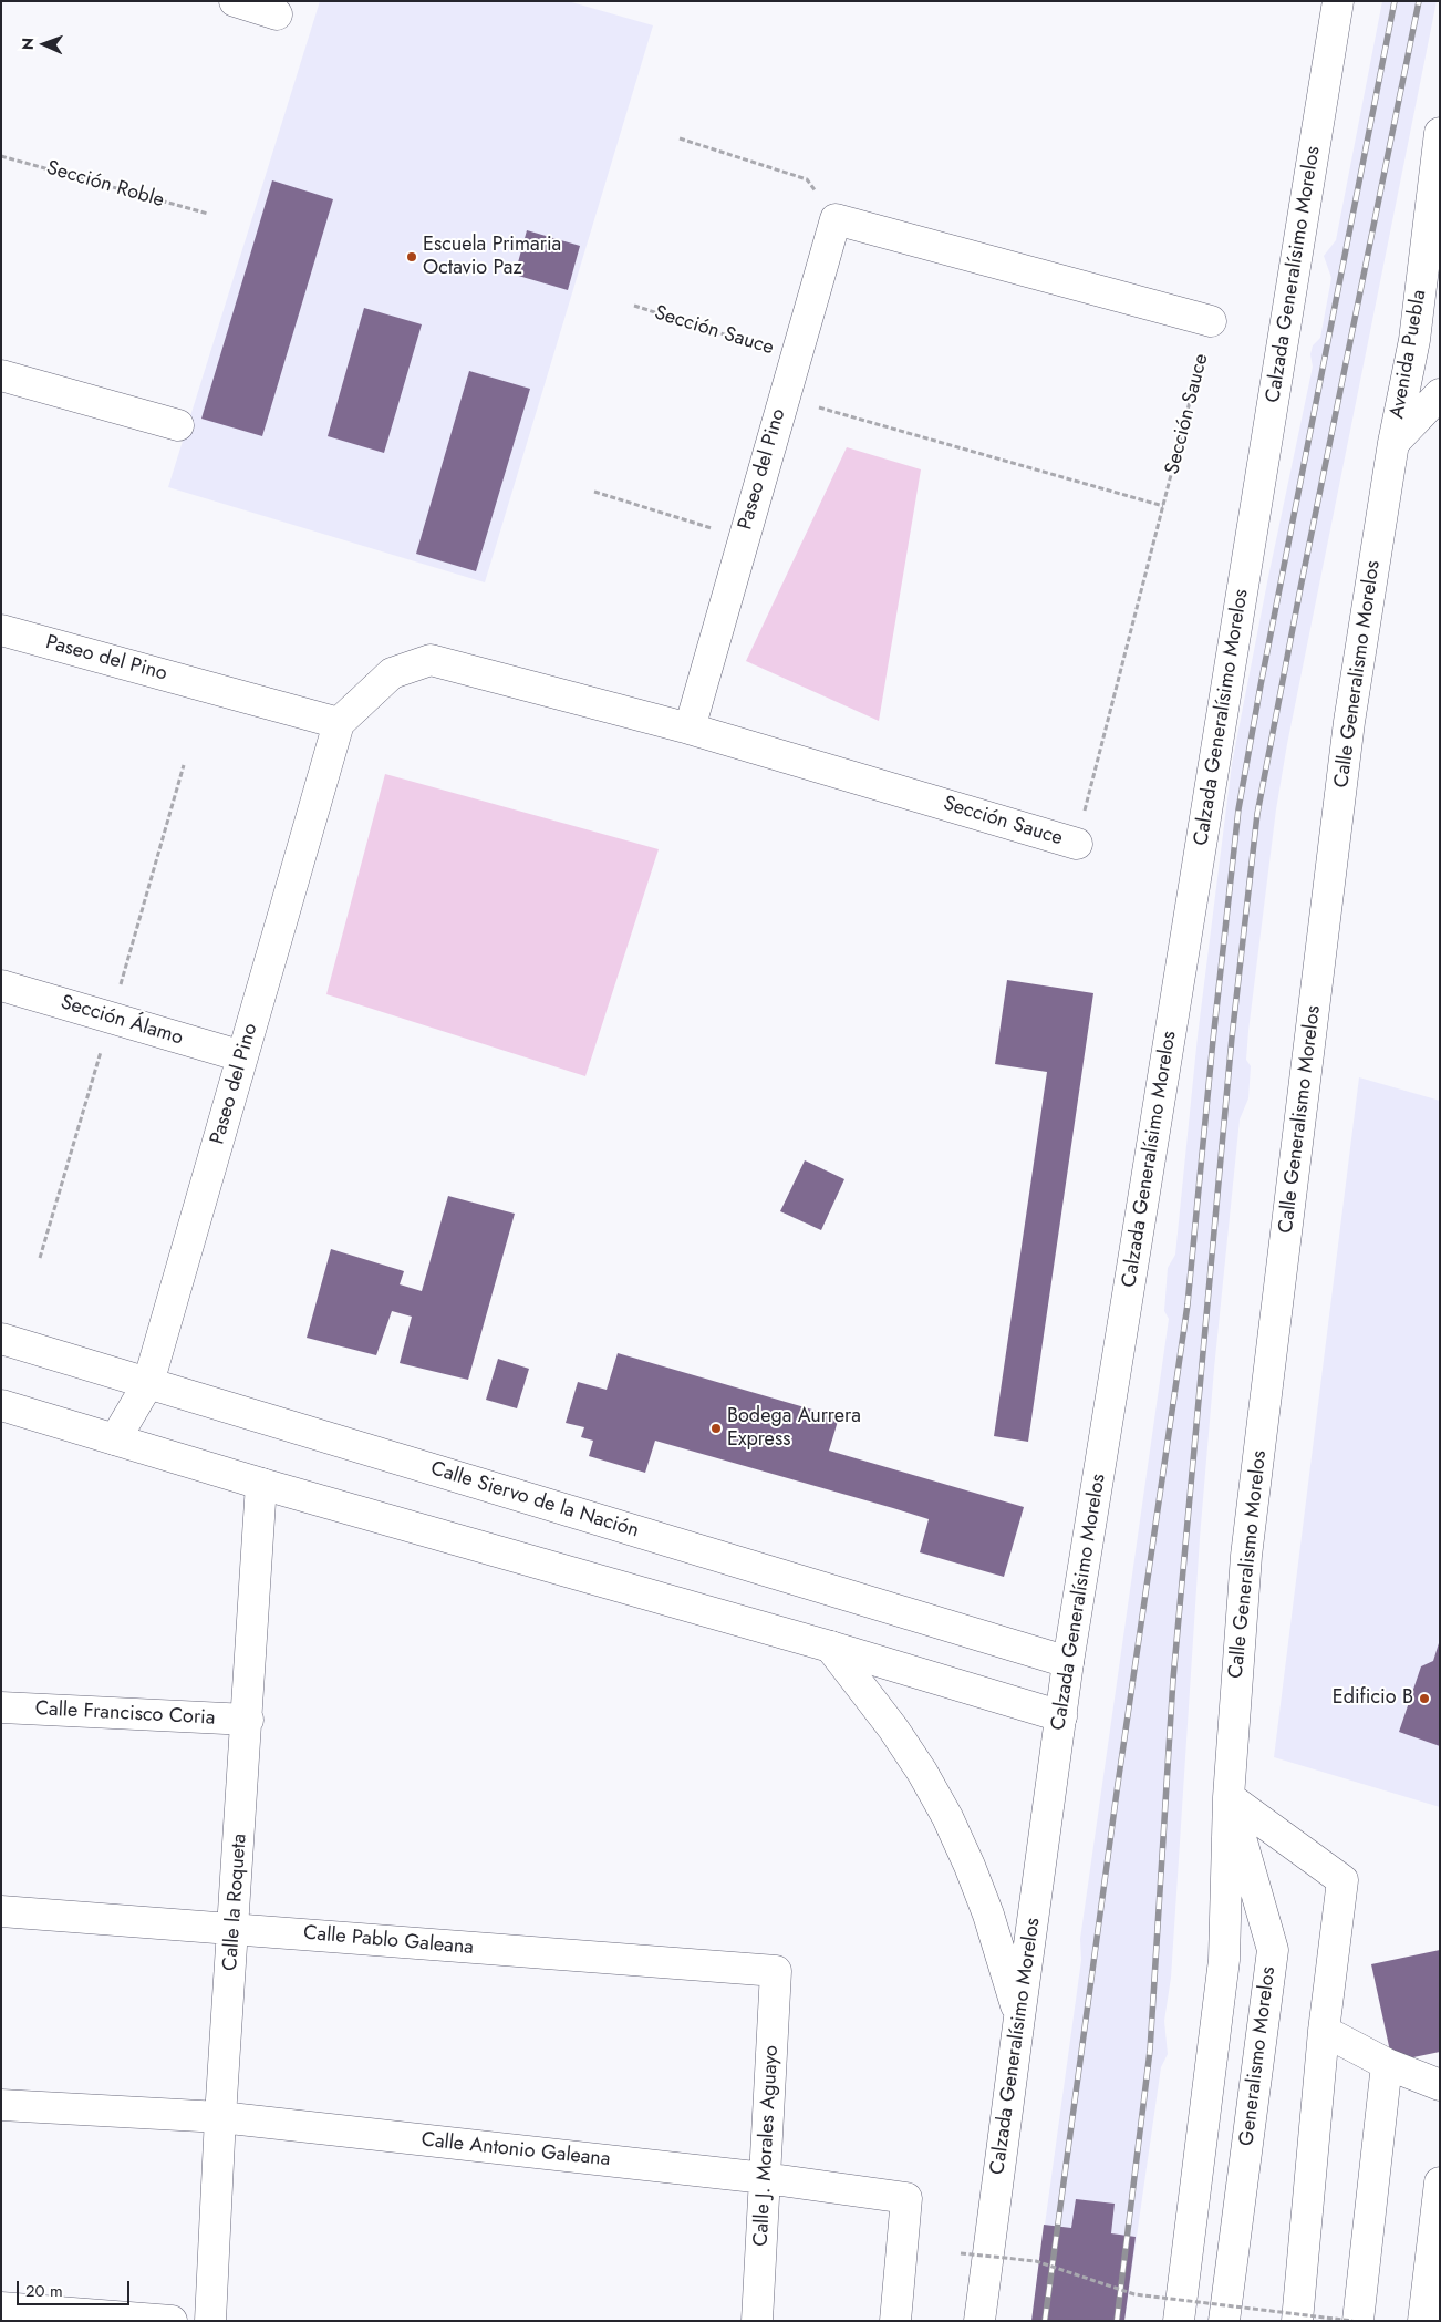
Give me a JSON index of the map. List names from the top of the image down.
{
  "streets": {
    "street": [
      "Calzada Generalísimo Morelos",
      "Sección Sauce",
      "Avenida Puebla",
      "Paseo del Pino",
      "Calle Generalismo Morelos",
      "Sección Álamo",
      "Calle Siervo de la Nación",
      "Calle Francisco Coria",
      "Calle la Roqueta",
      "Calle Pablo Galeana",
      "Generalismo Morelos",
      "Calle J. Morales Aguayo",
      "Calle Antonio Galeana"
    ],
    "path": ["Sección Roble"]
  },
  "crossings": [
    ["Calzada Generalísimo Morelos", "Calle Siervo de la Nación"],
    ["Sección Sauce", "Paseo del Pino"],
    ["Avenida Puebla", "Calle Generalismo Morelos"],
    ["Paseo del Pino", "Sección Álamo"],
    ["Paseo del Pino", "Calle Siervo de la Nación"],
    ["Calle Generalismo Morelos", "Generalismo Morelos"],
    ["Calle Francisco Coria", "Calle la Roqueta"],
    ["Calle la Roqueta", "Calle Pablo Galeana"],
    ["Calle la Roqueta", "Calle Antonio Galeana"],
    ["Calle Pablo Galeana", "Calle J. Morales Aguayo"],
    ["Calle J. Morales Aguayo", "Calle Antonio Galeana"]
  ],
  "places": ["Escuela Primaria Octavio Paz", "Bodega Aurrera Express", "Edificio B"],
  "scale_bar": "20 m",
  "north": "left"
}
